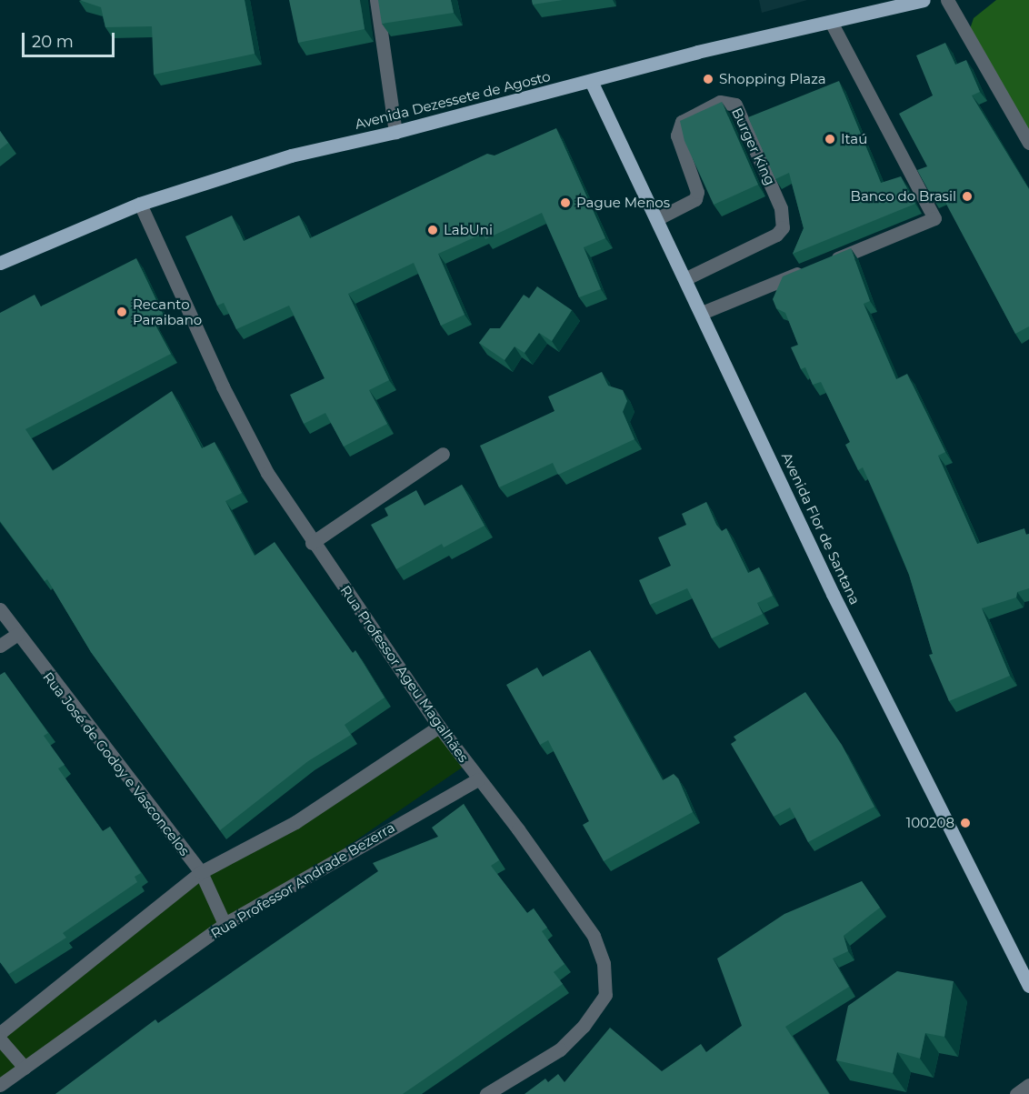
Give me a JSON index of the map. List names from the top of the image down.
{
  "streets": {
    "main road": ["Avenida Dezessete de Agosto", "Avenida Flor de Santana"],
    "street": [
      "Burger King",
      "Rua Professor Ageu Magalhães",
      "Rua José de Godoy e Vasconcelos",
      "Rua Professor Andrade Bezerra"
    ]
  },
  "crossings": [
    ["Avenida Dezessete de Agosto", "Avenida Flor de Santana"],
    ["Avenida Dezessete de Agosto", "Rua Professor Ageu Magalhães"],
    ["Burger King", "Avenida Flor de Santana"],
    ["Rua Professor Ageu Magalhães", "Rua Professor Andrade Bezerra"],
    ["Rua José de Godoy e Vasconcelos", "Rua Professor Andrade Bezerra"]
  ],
  "places": [
    "Shopping Plaza",
    "Itaú",
    "Banco do Brasil",
    "Pague Menos",
    "LabUni",
    "Recanto Paraibano",
    "100208"
  ],
  "scale_bar": "20 m"
}
